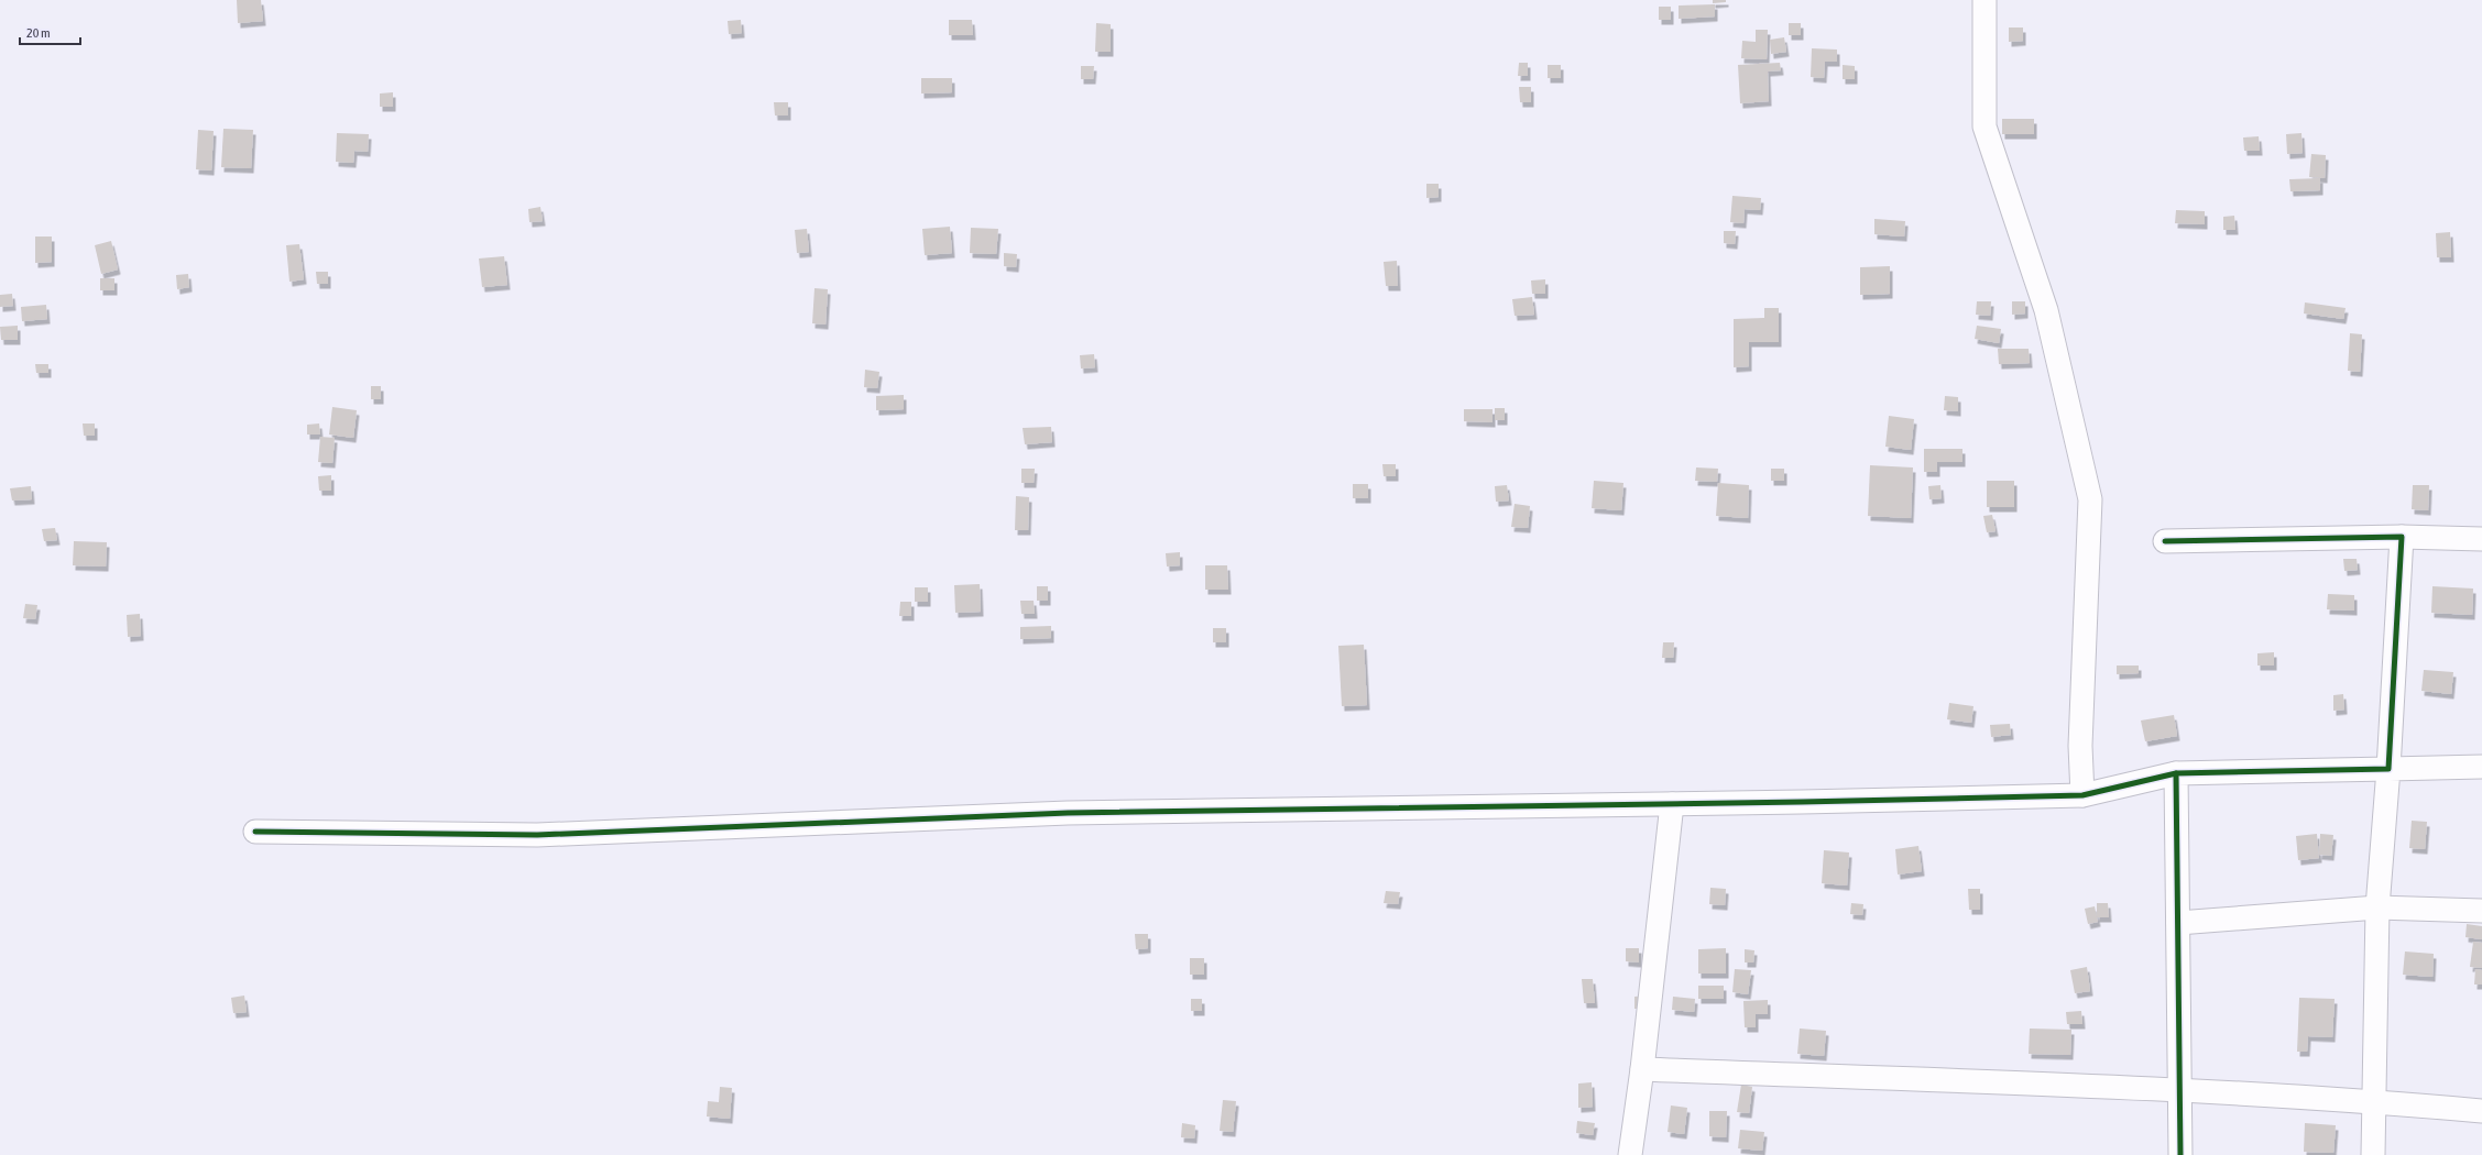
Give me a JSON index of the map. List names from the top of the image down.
{
  "scale_bar": "20 m"
}
